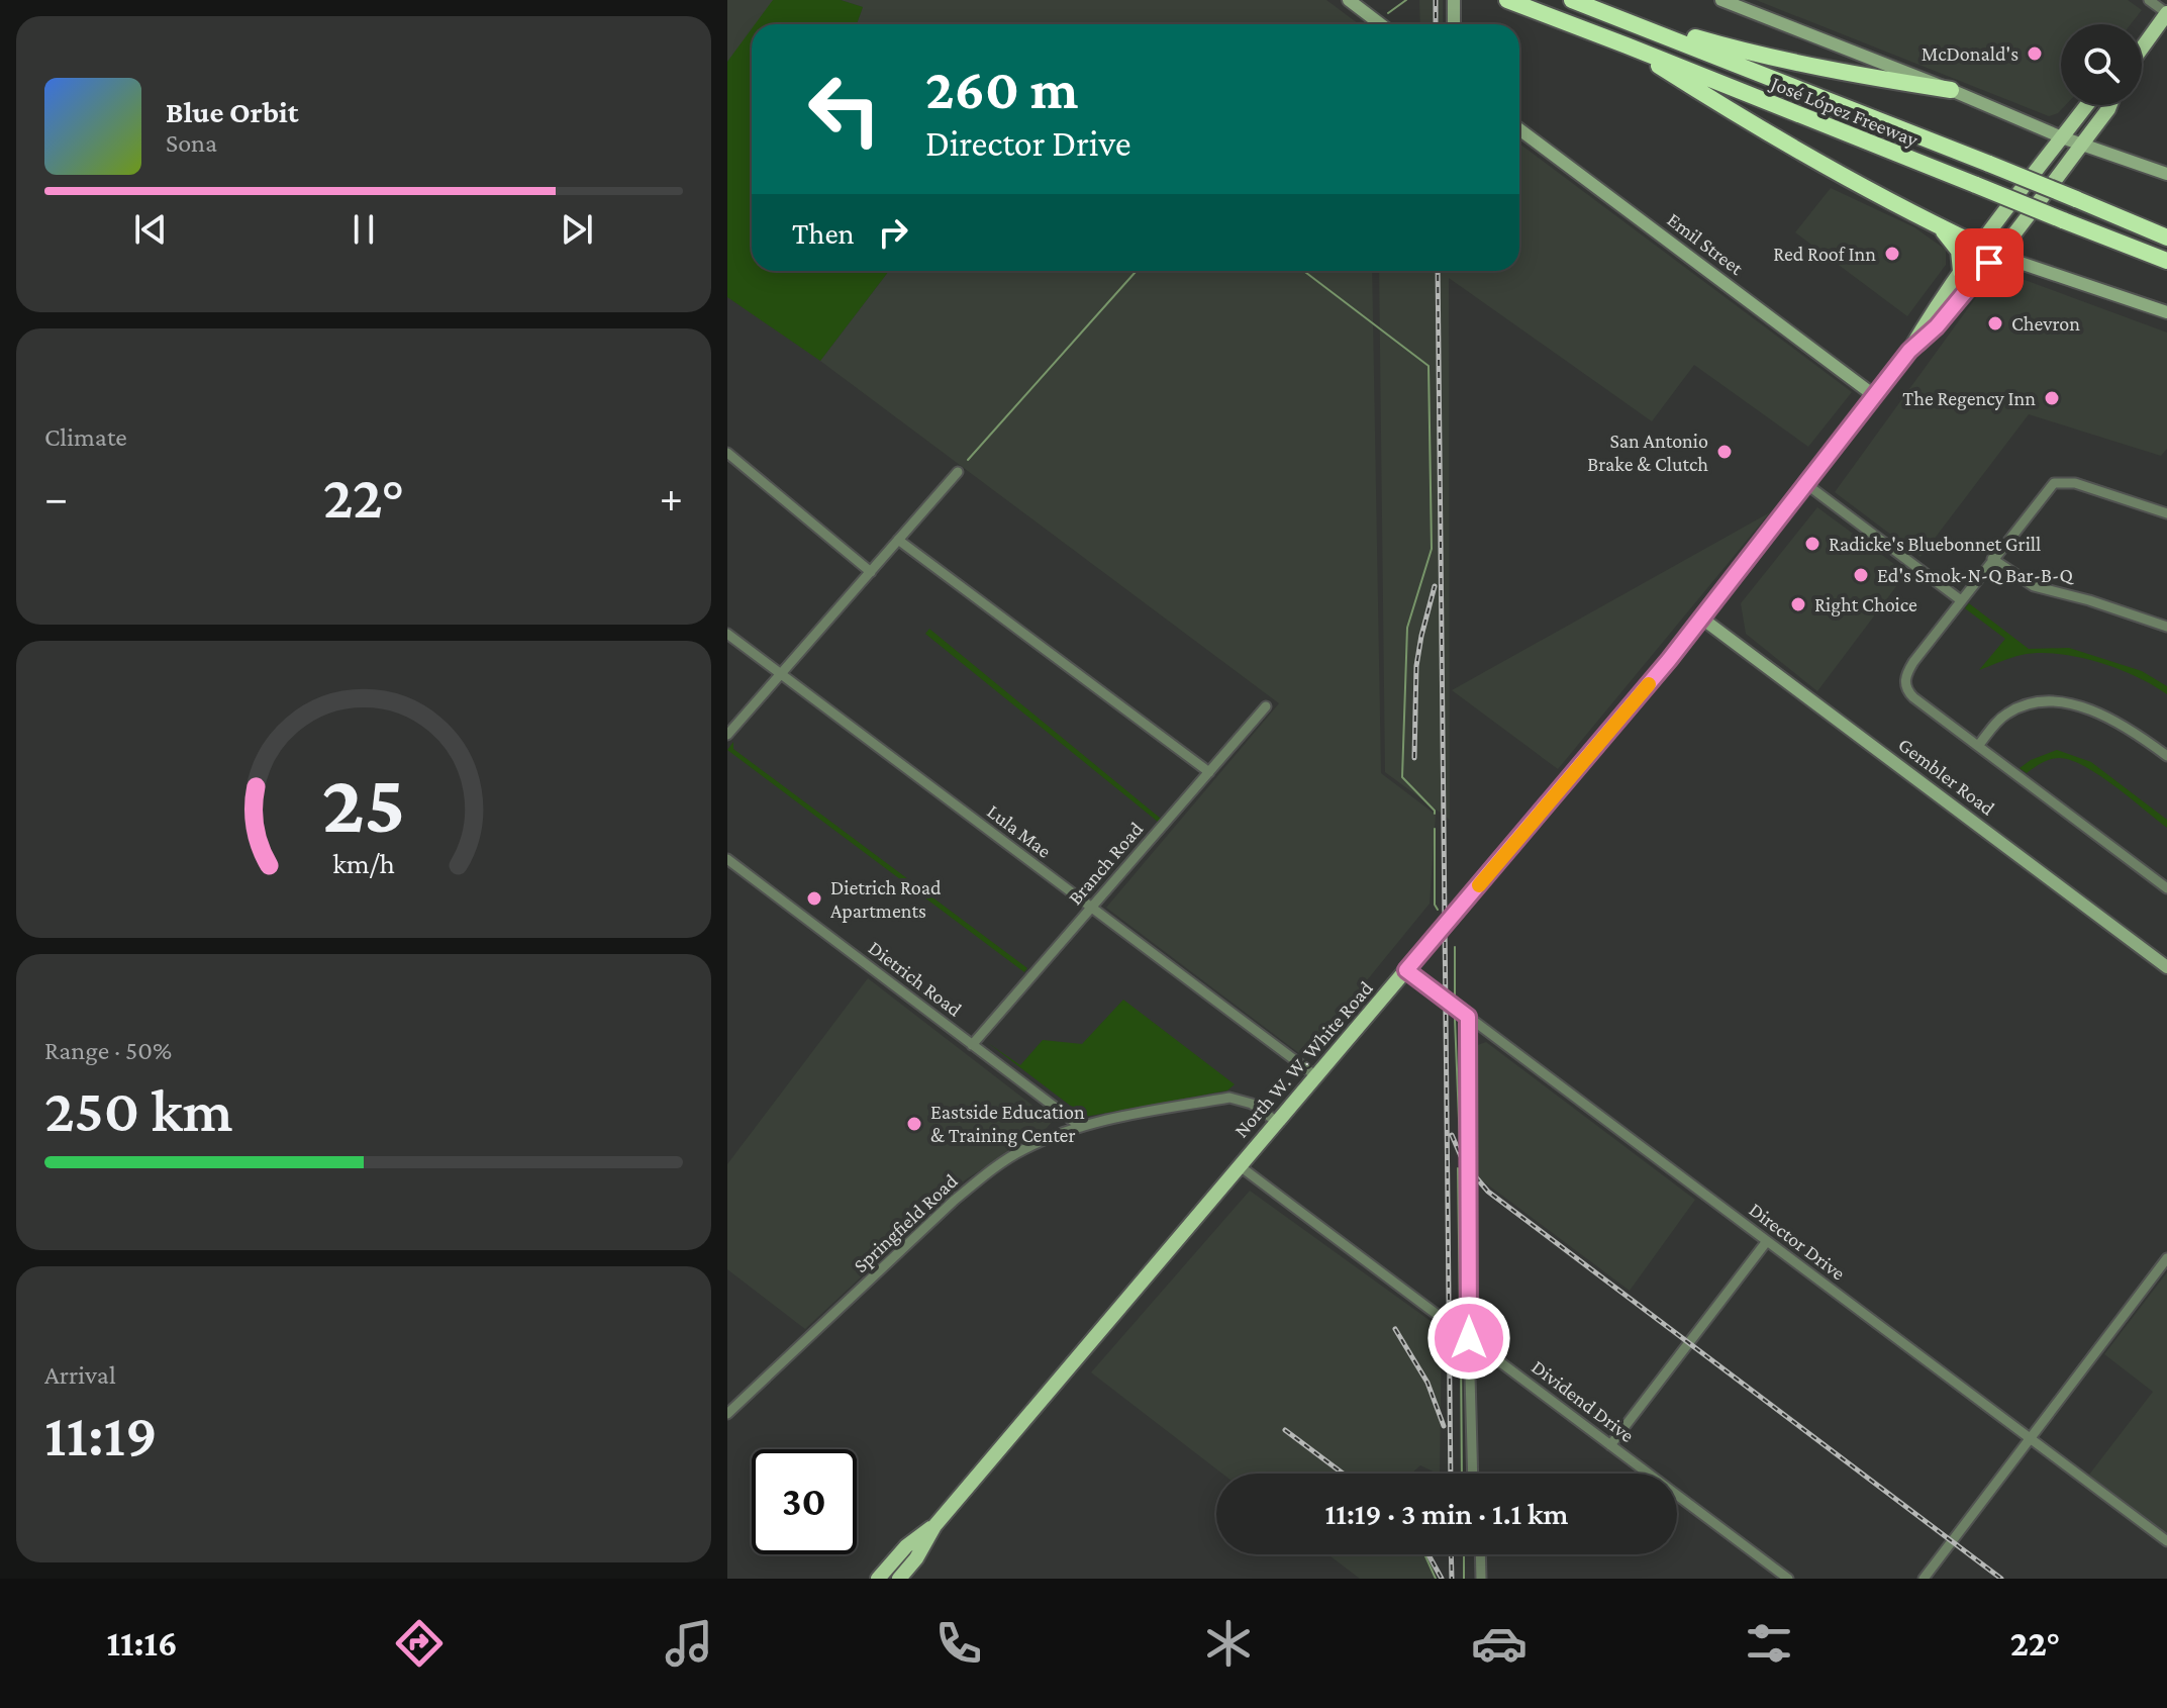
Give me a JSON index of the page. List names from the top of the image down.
{
  "streets": {
    "highway": ["José López Freeway"],
    "main road": ["Emil Street", "Gembler Road", "North W. W. White Road"],
    "street": [
      "Lula Mae",
      "Branch Road",
      "Dietrich Road",
      "Springfield Road",
      "Director Drive",
      "Dividend Drive"
    ]
  },
  "crossings": [
    ["Emil Street", "North W. W. White Road"],
    ["Gembler Road", "North W. W. White Road"],
    ["Lula Mae", "Branch Road"],
    ["Lula Mae", "North W. W. White Road"],
    ["Branch Road", "Dietrich Road"],
    ["Dietrich Road", "Springfield Road"],
    ["North W. W. White Road", "Springfield Road"],
    ["North W. W. White Road", "Director Drive"],
    ["North W. W. White Road", "Dividend Drive"]
  ],
  "places": [
    "McDonald's",
    "Red Roof Inn",
    "Chevron",
    "The Regency Inn",
    "San Antonio Brake & Clutch",
    "Radicke's Bluebonnet Grill",
    "Ed's Smok-N-Q Bar-B-Q",
    "Right Choice",
    "Dietrich Road Apartments",
    "Eastside Education & Training Center"
  ],
  "page": {
    "turn": ["260 m", "Director Drive"],
    "song": ["Blue Orbit", "Sona"],
    "then": "Then",
    "tile": [
      "Climate",
      ["Range · 50%", "250 km"],
      ["Arrival", "11:19"]
    ],
    "heat": ["−", "22°", "+"],
    "limit": "30",
    "trip": "11:19 · 3 min · 1.1 km",
    "tabs": ["11:16", "22°"],
    "gauge": ["25", "km/h"]
  }
}
